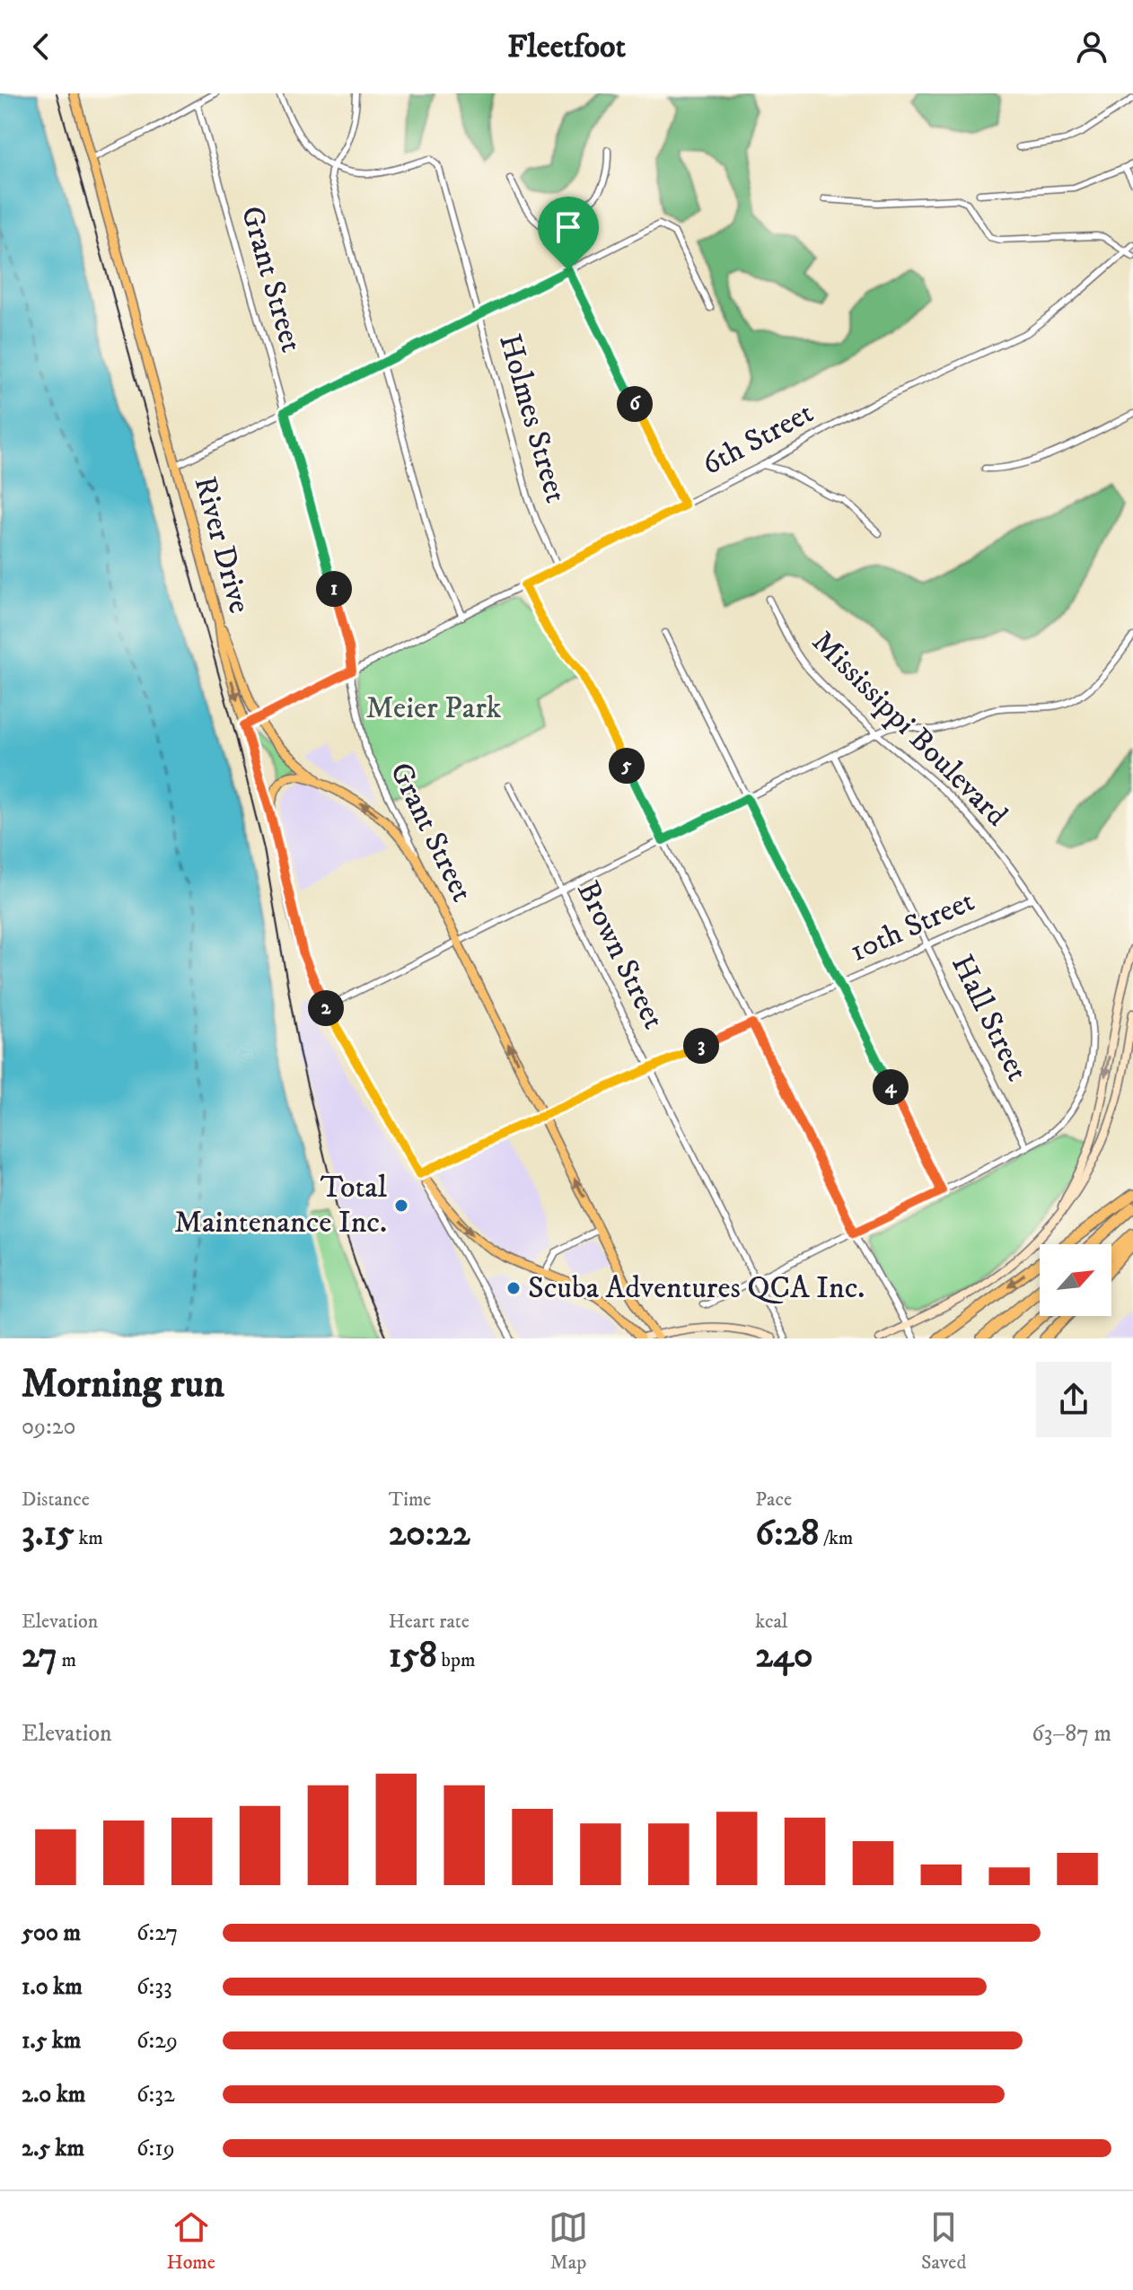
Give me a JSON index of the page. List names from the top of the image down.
{
  "streets": {
    "main road": ["Grant Street", "River Drive"],
    "street": [
      "Holmes Street",
      "6th Street",
      "Mississippi Boulevard",
      "10th Street",
      "Brown Street",
      "Hall Street"
    ]
  },
  "crossings": [
    ["Grant Street", "6th Street"],
    ["Grant Street", "10th Street"],
    ["Holmes Street", "6th Street"],
    ["6th Street", "River Drive"],
    ["River Drive", "10th Street"],
    ["Mississippi Boulevard", "10th Street"],
    ["Mississippi Boulevard", "Brown Street"],
    ["Mississippi Boulevard", "Hall Street"],
    ["10th Street", "Brown Street"],
    ["10th Street", "Hall Street"]
  ],
  "parks": ["Meier Park"],
  "places": ["Total Maintenance Inc.", "Scuba Adventures QCA Inc."],
  "north": "top right",
  "page": {
    "header": "Fleetfoot",
    "pins": [
      "6",
      "1",
      "5",
      "2",
      "3",
      "4"
    ],
    "heading": ["Morning run", "09:20"],
    "stats": [
      ["Distance", "3.15 km"],
      ["Time", "20:22"],
      ["Pace", "6:28 /km"],
      ["Elevation", "27 m"],
      ["Heart rate", "158 bpm"],
      ["kcal", "240"]
    ],
    "chart": ["Elevation", "63–87 m"],
    "list": [
      {
        "name": "500 m",
        "note": "6:27"
      },
      {
        "name": "1.0 km",
        "note": "6:33"
      },
      {
        "name": "1.5 km",
        "note": "6:29"
      },
      {
        "name": "2.0 km",
        "note": "6:32"
      },
      {
        "name": "2.5 km",
        "note": "6:19"
      }
    ],
    "tabs": ["Home", "Map", "Saved"]
  }
}
